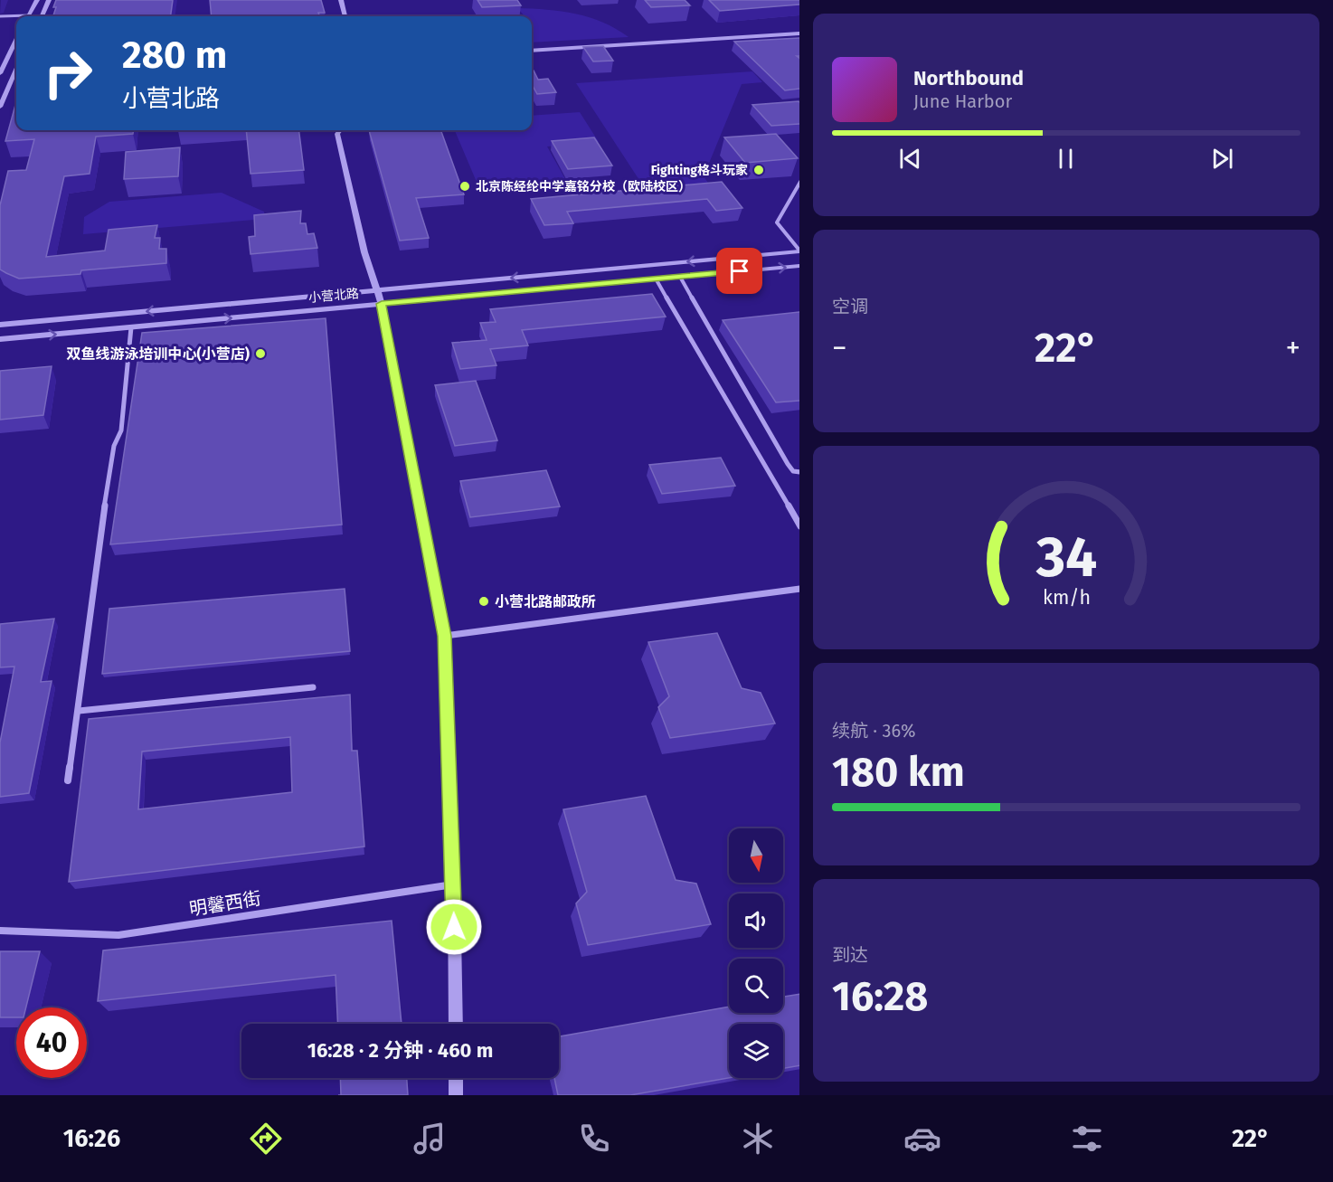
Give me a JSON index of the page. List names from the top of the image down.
{
  "streets": {
    "street": ["小营北路", "明馨西街"]
  },
  "places": [
    "Fighting格斗玩家",
    "北京陈经纶中学嘉铭分校（欧陆校区）",
    "双鱼线游泳培训中心(小营店)",
    "小营北路邮政所"
  ],
  "north": "bottom",
  "page": {
    "turn": ["280 m", "小营北路"],
    "song": ["Northbound", "June Harbor"],
    "tile": [
      "空调",
      ["续航 · 36%", "180 km"],
      ["到达", "16:28"]
    ],
    "heat": ["−", "22°", "+"],
    "limit": "40",
    "trip": "16:28 · 2 分钟 · 460 m",
    "tabs": ["16:26", "22°"],
    "gauge": ["34", "km/h"]
  }
}
